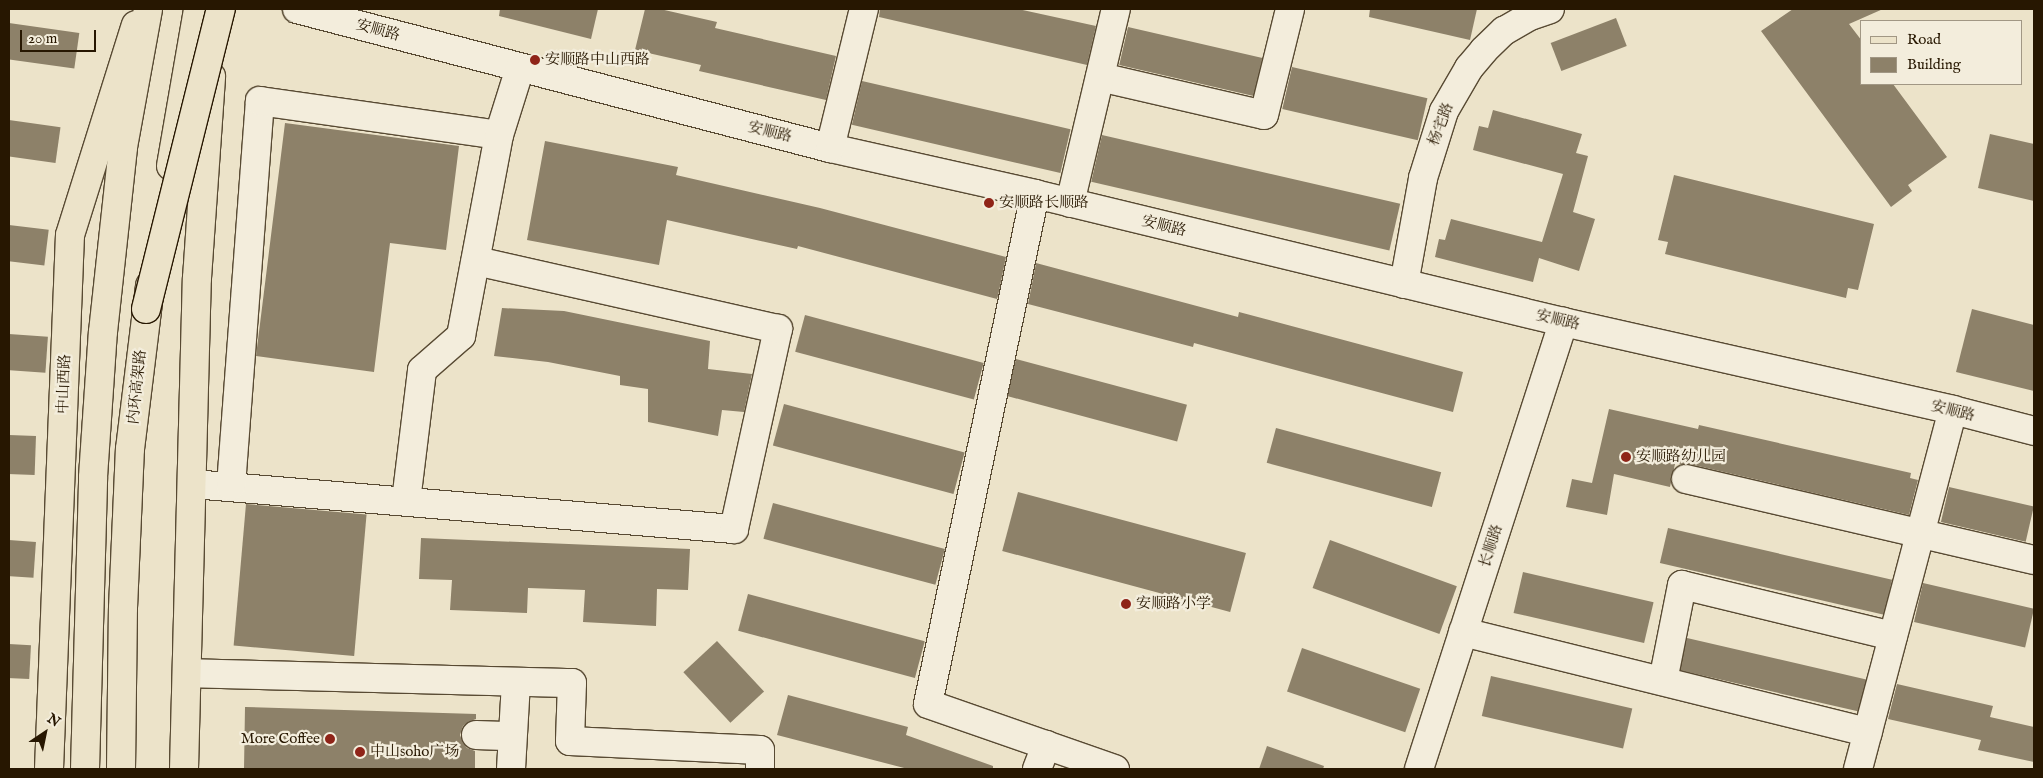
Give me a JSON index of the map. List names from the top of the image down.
{
  "streets": {
    "main road": ["中山西路", "内环高架路"],
    "street": ["安顺路", "杨宅路", "长顺路"]
  },
  "crossings": [
    ["安顺路", "杨宅路"],
    ["安顺路", "长顺路"]
  ],
  "places": [
    "安顺路中山西路",
    "安顺路长顺路",
    "安顺路幼儿园",
    "安顺路小学",
    "More Coffee",
    "中山soho广场"
  ],
  "legend": ["Road", "Building"],
  "scale_bar": "20 m",
  "north": "top right"
}
